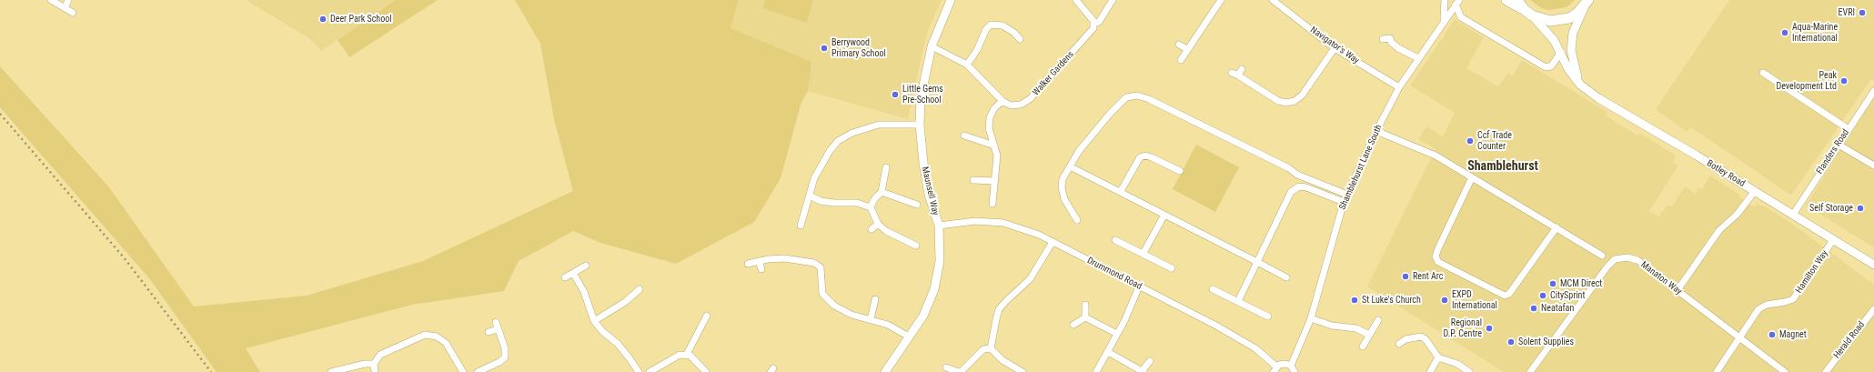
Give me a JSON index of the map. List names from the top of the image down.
{
  "streets": {
    "main road": ["Botley Road", "Maunsell Way"],
    "street": [
      "Navigator's Way",
      "Walker Gardens",
      "Flanders Road",
      "Shamblehurst Lane South",
      "Hamilton Way",
      "Drummond Road",
      "Manaton Way",
      "Herald Road"
    ]
  },
  "crossings": [
    ["Navigator's Way", "Shamblehurst Lane South"],
    ["Flanders Road", "Botley Road"],
    ["Botley Road", "Hamilton Way"],
    ["Maunsell Way", "Drummond Road"],
    ["Hamilton Way", "Manaton Way"]
  ],
  "districts": ["Shamblehurst"],
  "places": [
    "EVRI",
    "Deer Park School",
    "Aqua-Marine International",
    "Berrywood Primary School",
    "Peak Development Ltd",
    "Little Gems Pre-School",
    "Ccf Trade Counter",
    "Self Storage",
    "Rent Arc",
    "MCM Direct",
    "CitySprint",
    "St Luke's Church",
    "EXPD International",
    "Neatafan",
    "Regional D.P. Centre",
    "Magnet",
    "Solent Supplies"
  ]
}
